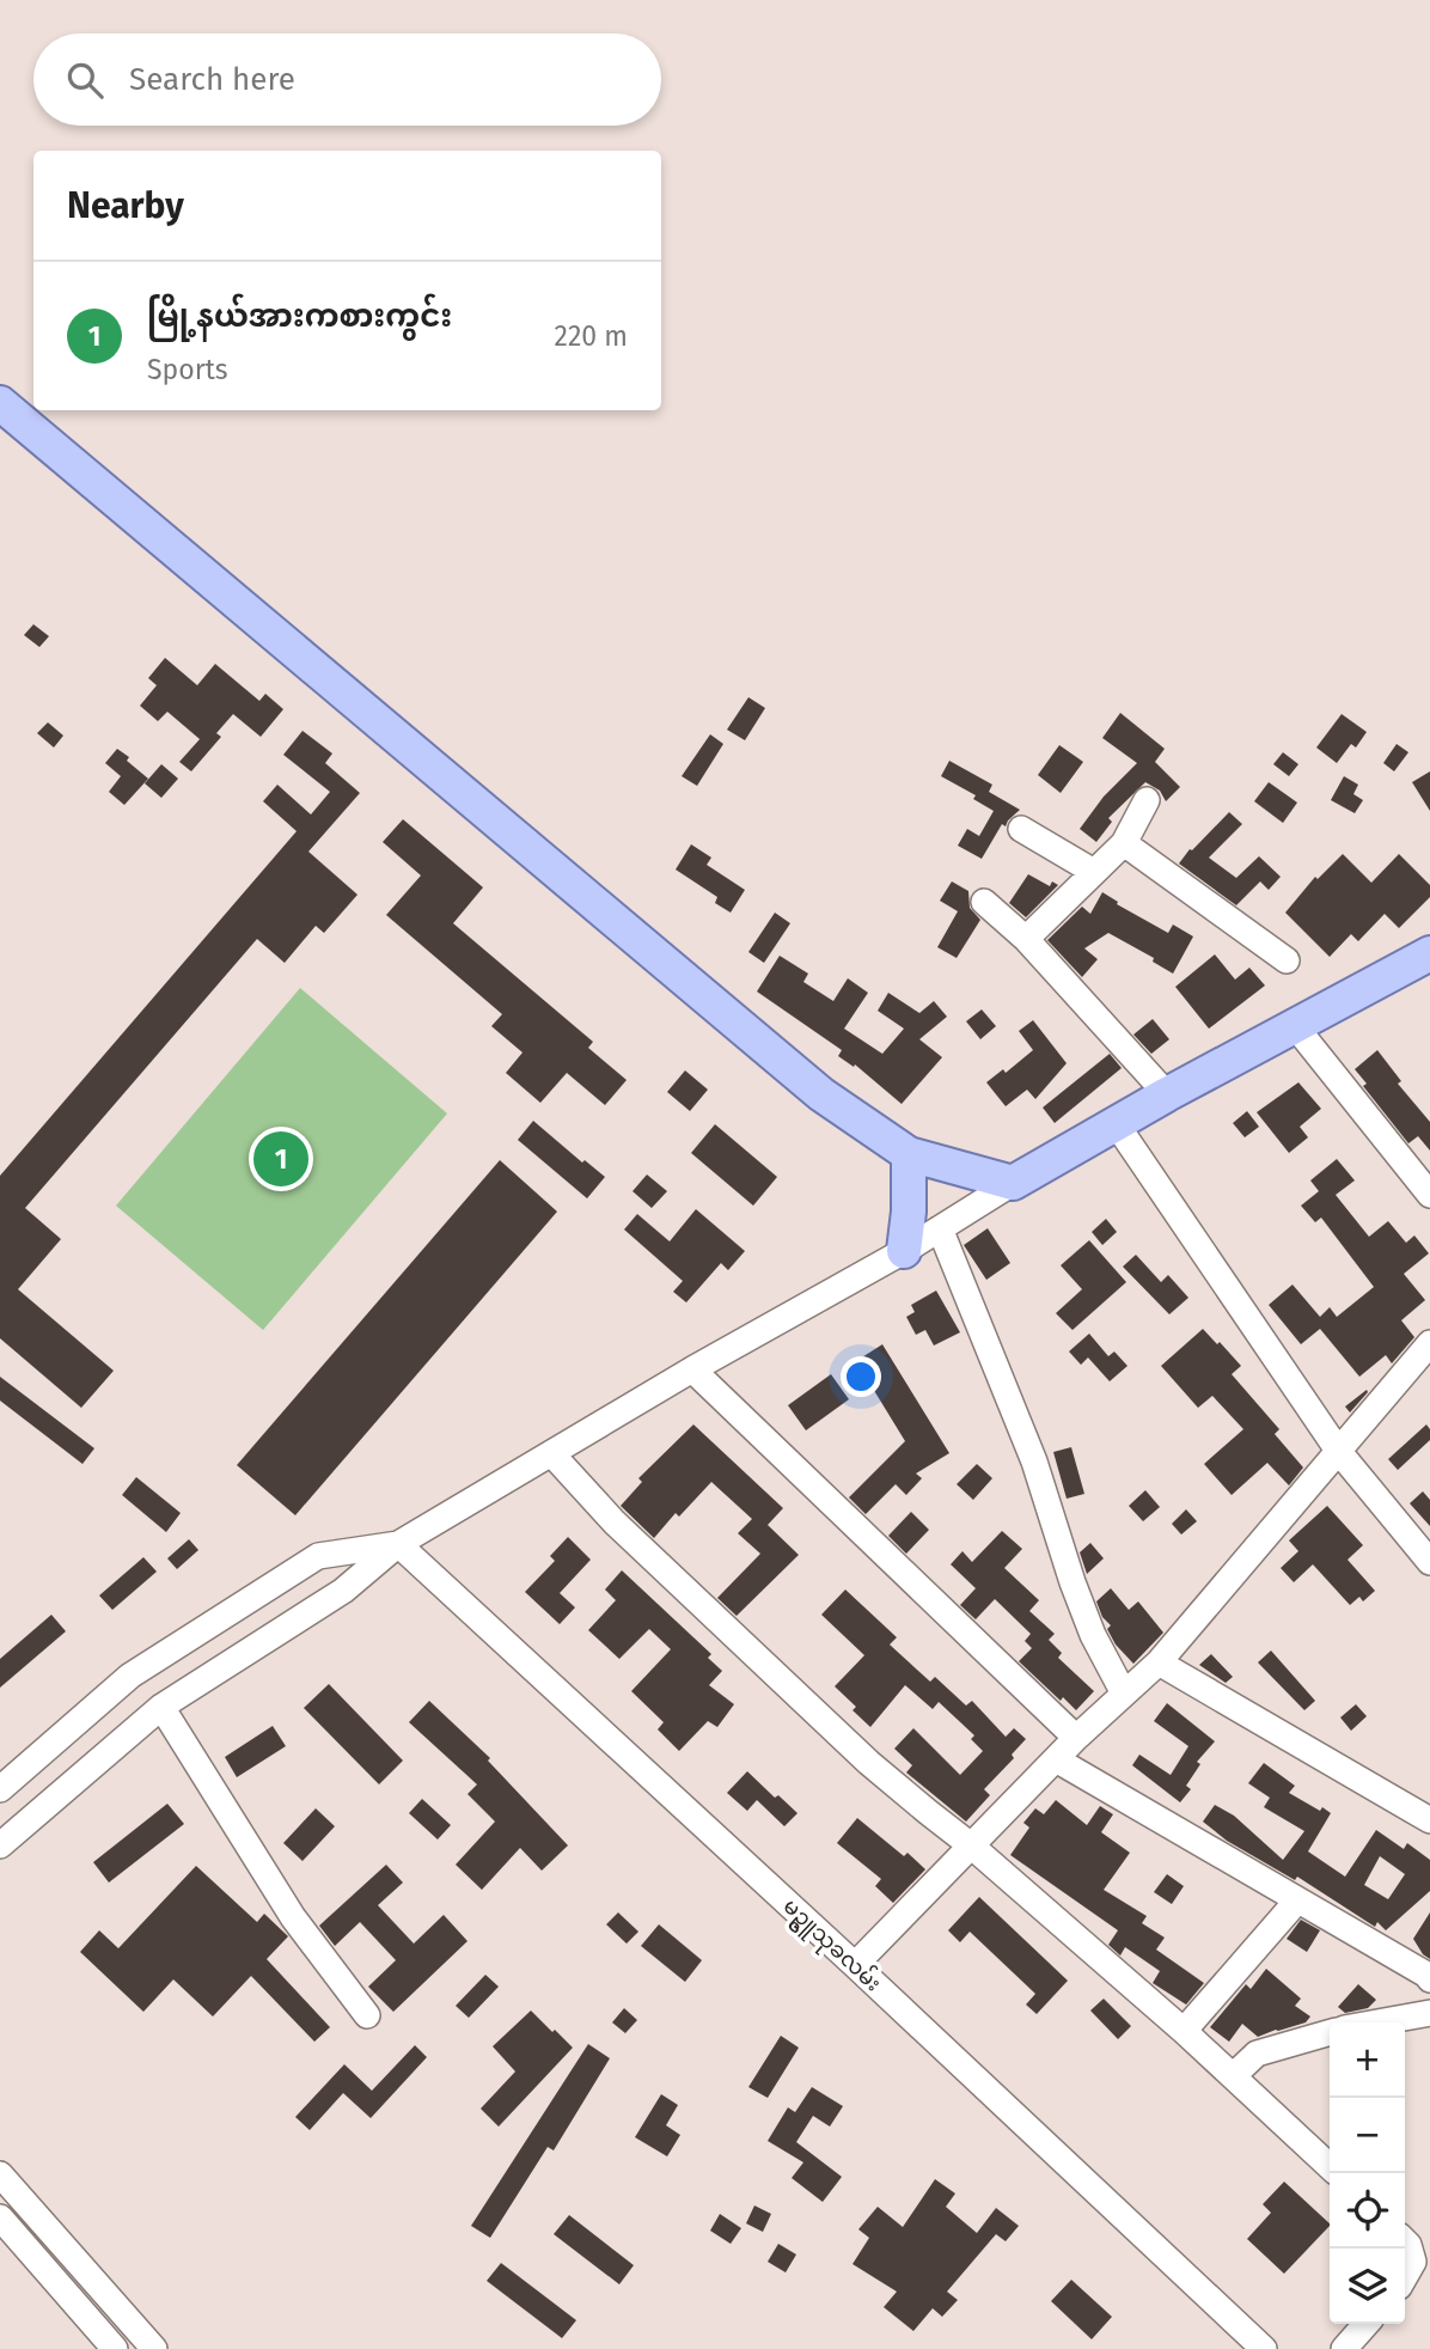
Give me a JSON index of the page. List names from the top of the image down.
{
  "streets": {
    "street": ["မဥ္ဇူသုခလမ်း"]
  },
  "page": {
    "search": "Search here",
    "heading": "Nearby",
    "list": [
      {
        "mark": "1",
        "name": "မြို့နယ်အားကစားကွင်း",
        "note": "Sports",
        "value": "220 m"
      }
    ],
    "pins": "1",
    "map_buttons": ["+", "−"]
  }
}
